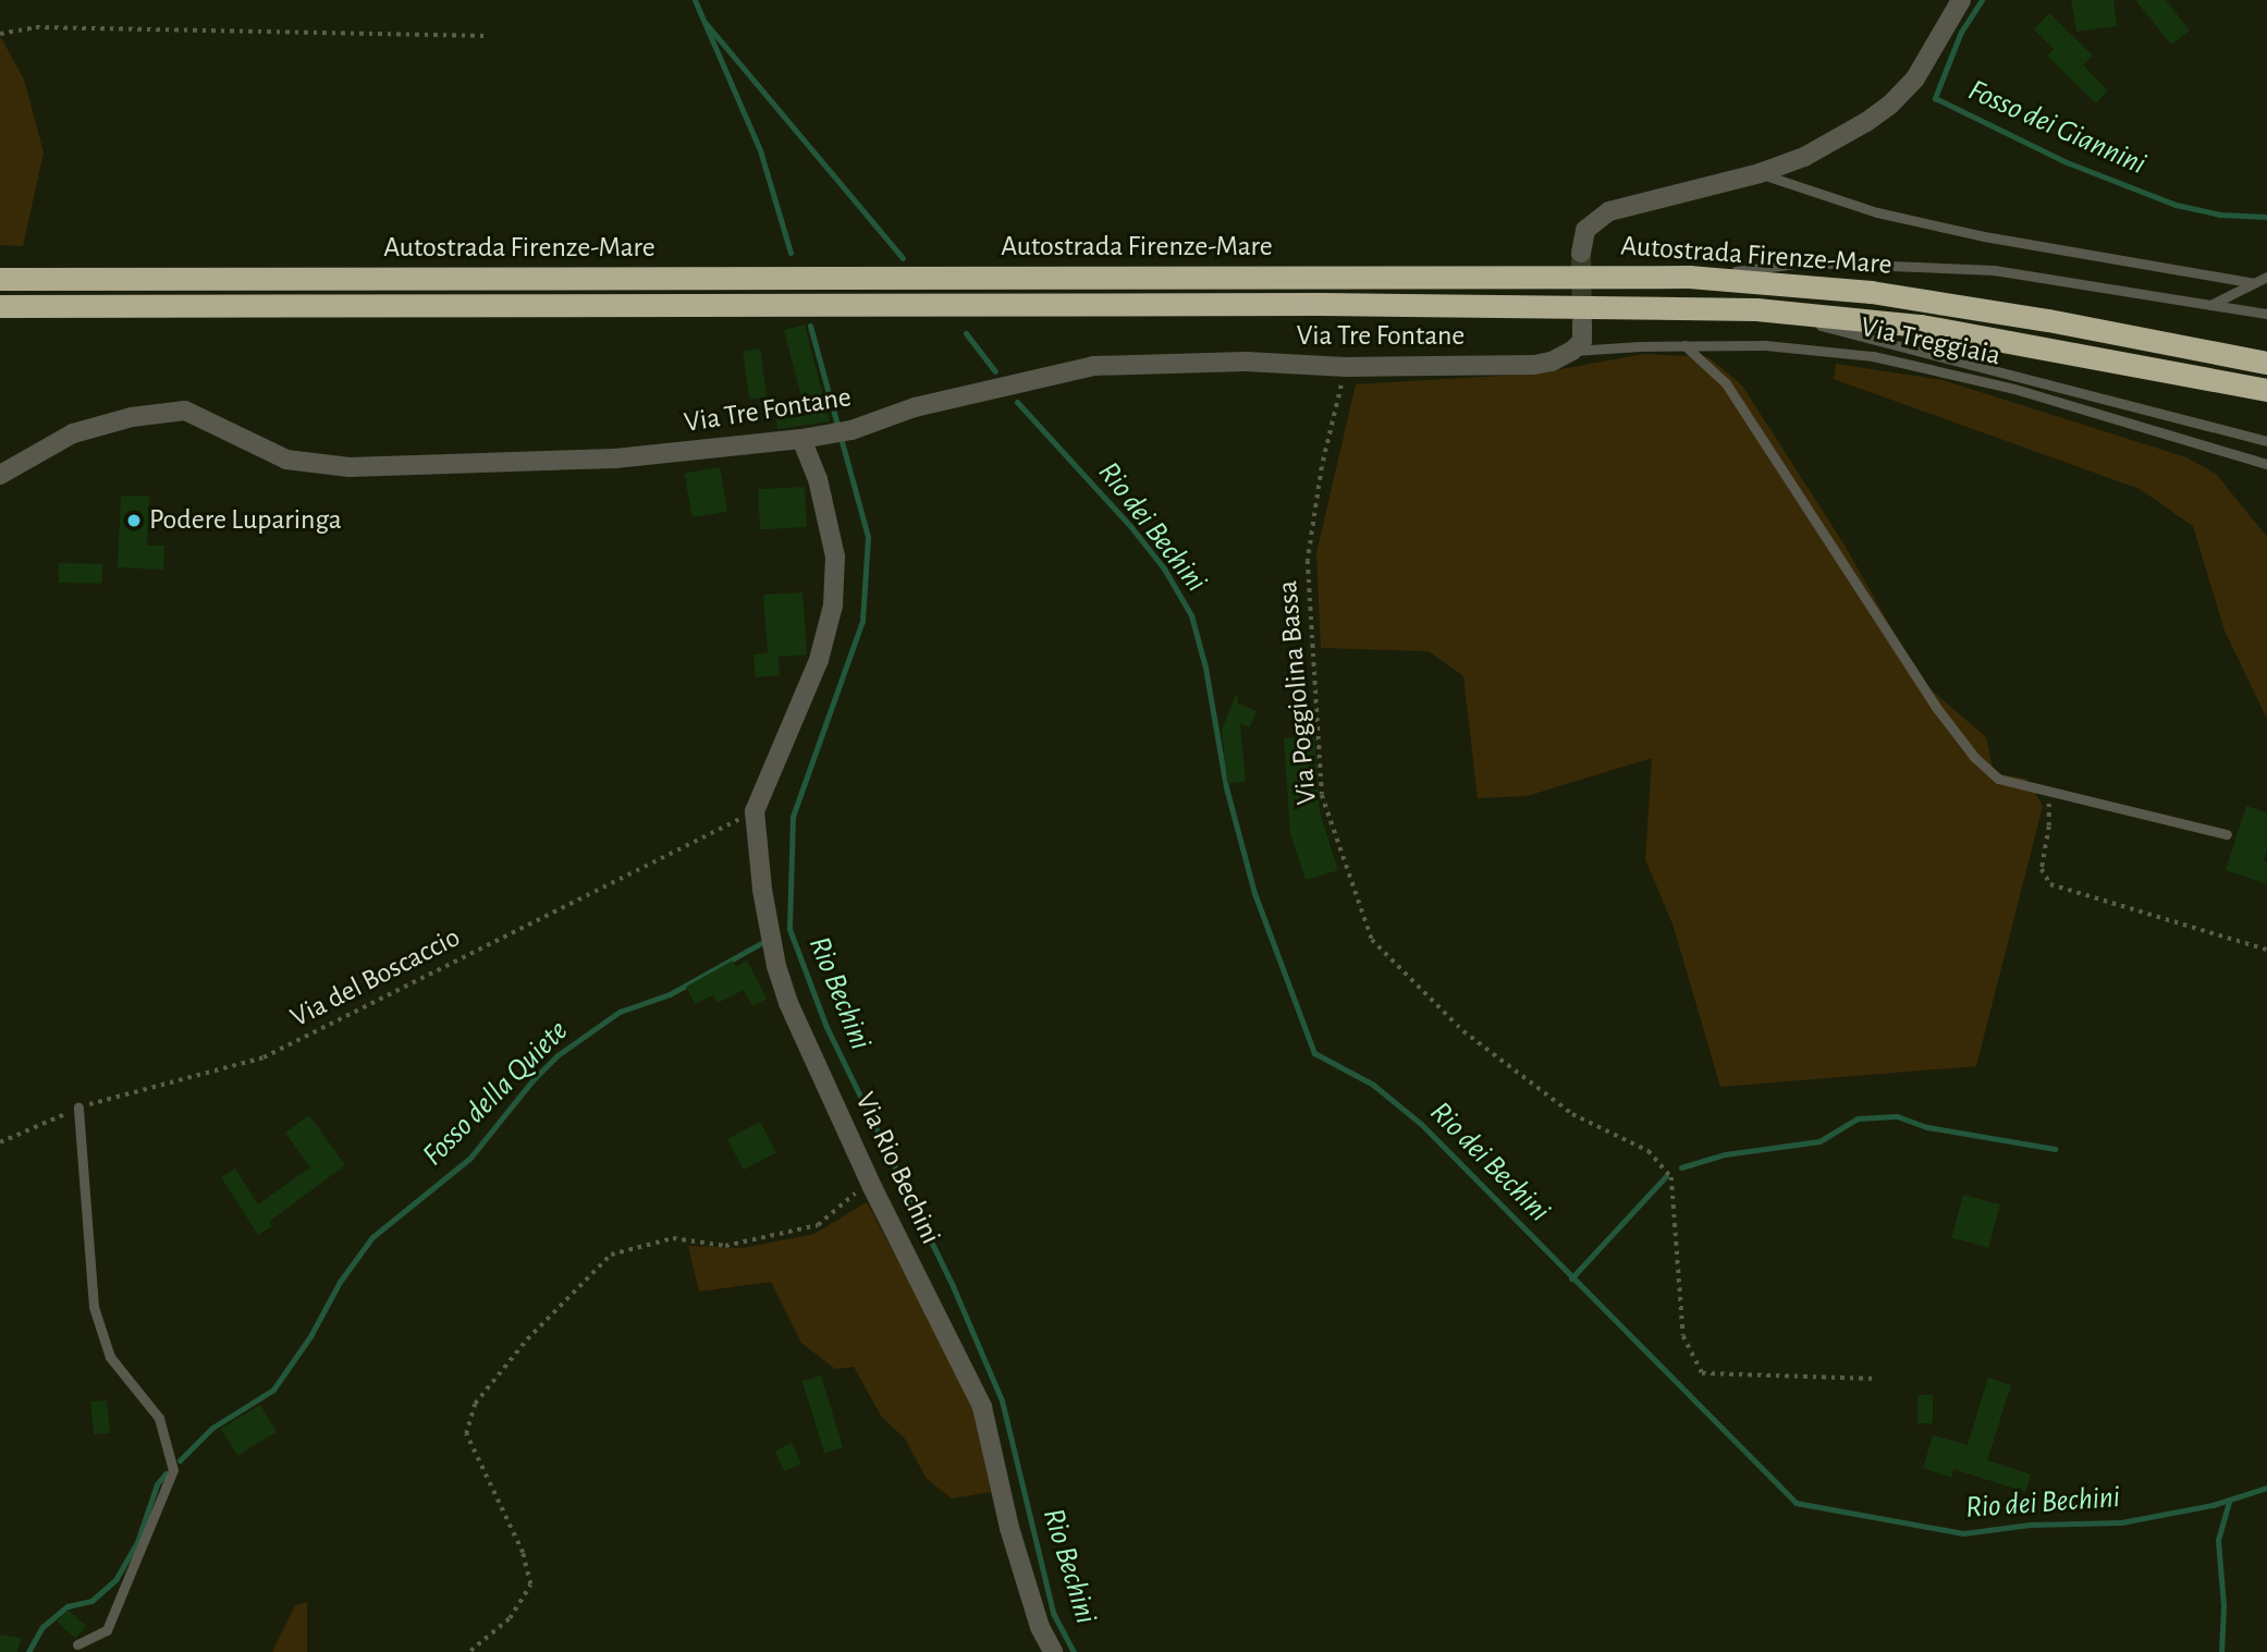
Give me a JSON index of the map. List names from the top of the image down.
{
  "streets": {
    "highway": ["Autostrada Firenze-Mare"],
    "street": ["Via Tre Fontane", "Via Rio Bechini"],
    "lane": ["Via Treggiaia"],
    "path": ["Via Poggiolina Bassa", "Via del Boscaccio"]
  },
  "crossings": [
    ["Via Tre Fontane", "Via Treggiaia"],
    ["Via Tre Fontane", "Via Poggiolina Bassa"],
    ["Via Tre Fontane", "Via Rio Bechini"],
    ["Via del Boscaccio", "Via Rio Bechini"]
  ],
  "water": [
    "Fosso dei Giannini",
    "Rio dei Bechini",
    "Rio Bechini",
    "Fosso della Quiete"
  ],
  "places": ["Podere Luparinga"]
}
